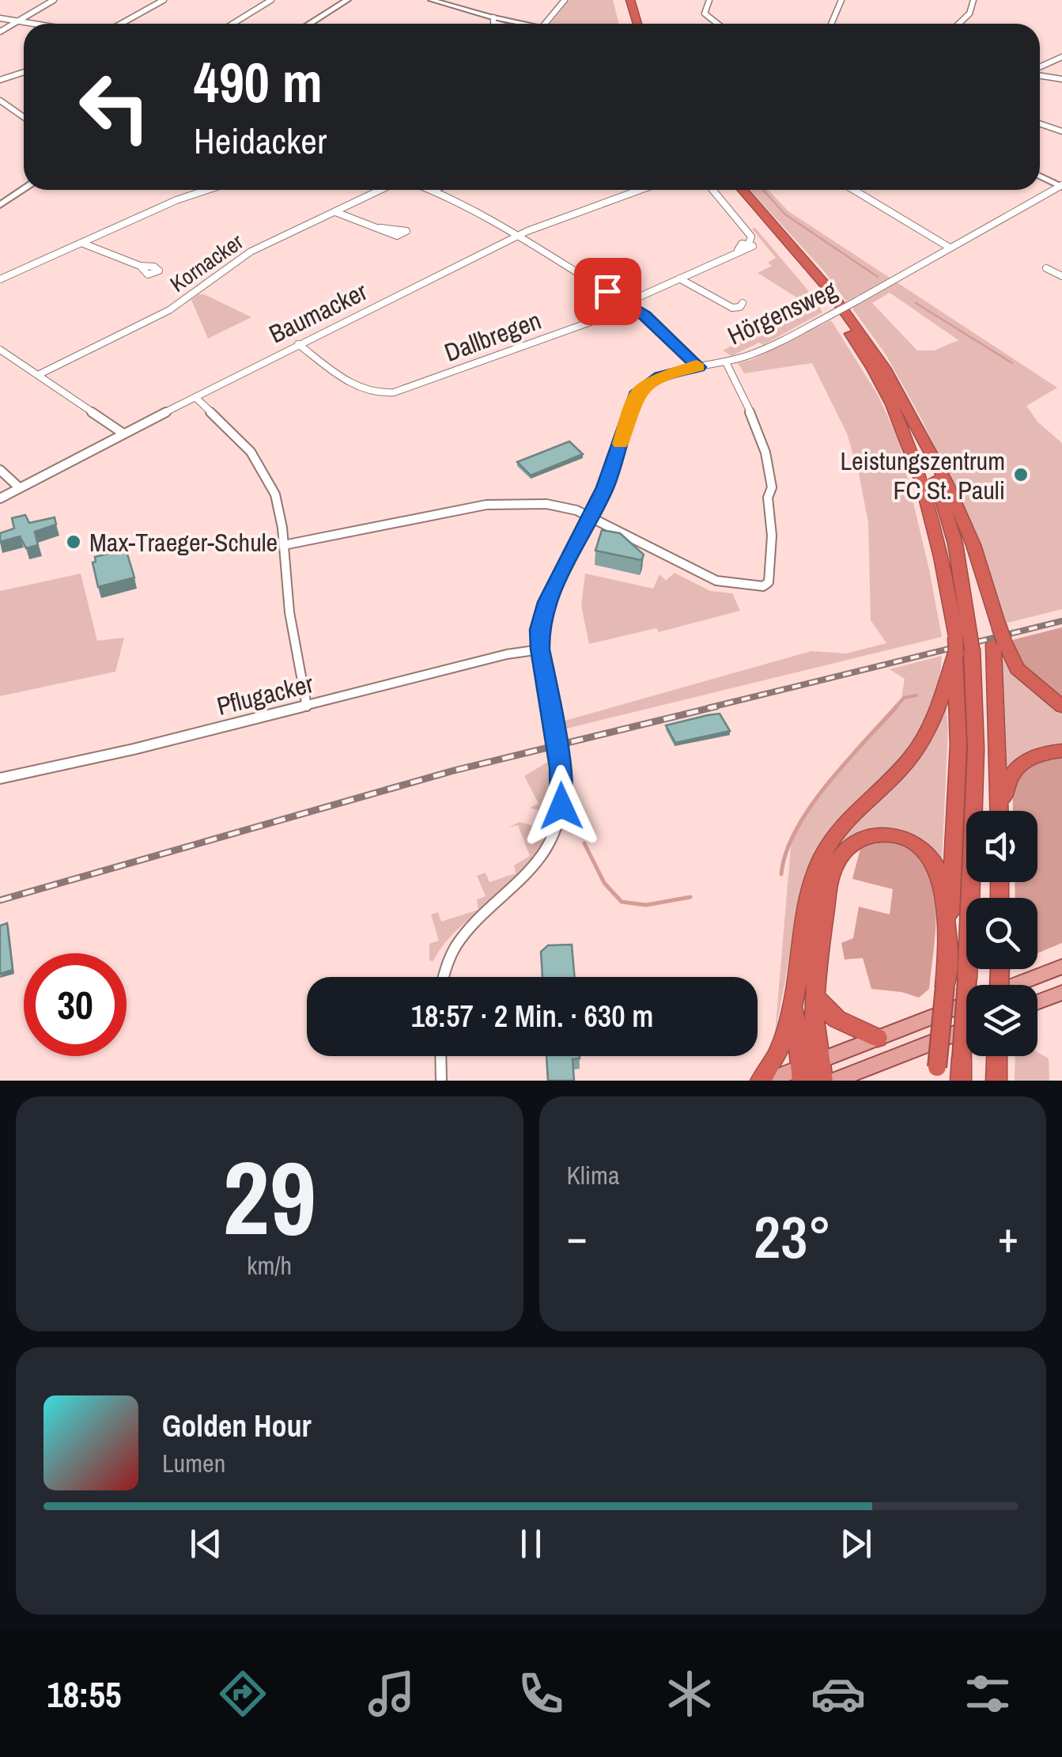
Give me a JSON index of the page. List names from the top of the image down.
{
  "streets": {
    "street": [
      "Kornacker",
      "Baumacker",
      "Hörgensweg",
      "Dallbregen",
      "Pflugacker"
    ]
  },
  "crossings": [
    ["Baumacker", "Dallbregen"],
    ["Hörgensweg", "Pflugacker"]
  ],
  "places": ["Leistungszentrum FC St. Pauli", "Max-Traeger-Schule"],
  "page": {
    "turn": ["490 m", "Heidacker"],
    "limit": "30",
    "trip": "18:57 · 2 Min. · 630 m",
    "tile": [
      ["29", "km/h"],
      "Klima"
    ],
    "heat": ["−", "23°", "+"],
    "song": ["Golden Hour", "Lumen"],
    "tabs": "18:55"
  }
}
